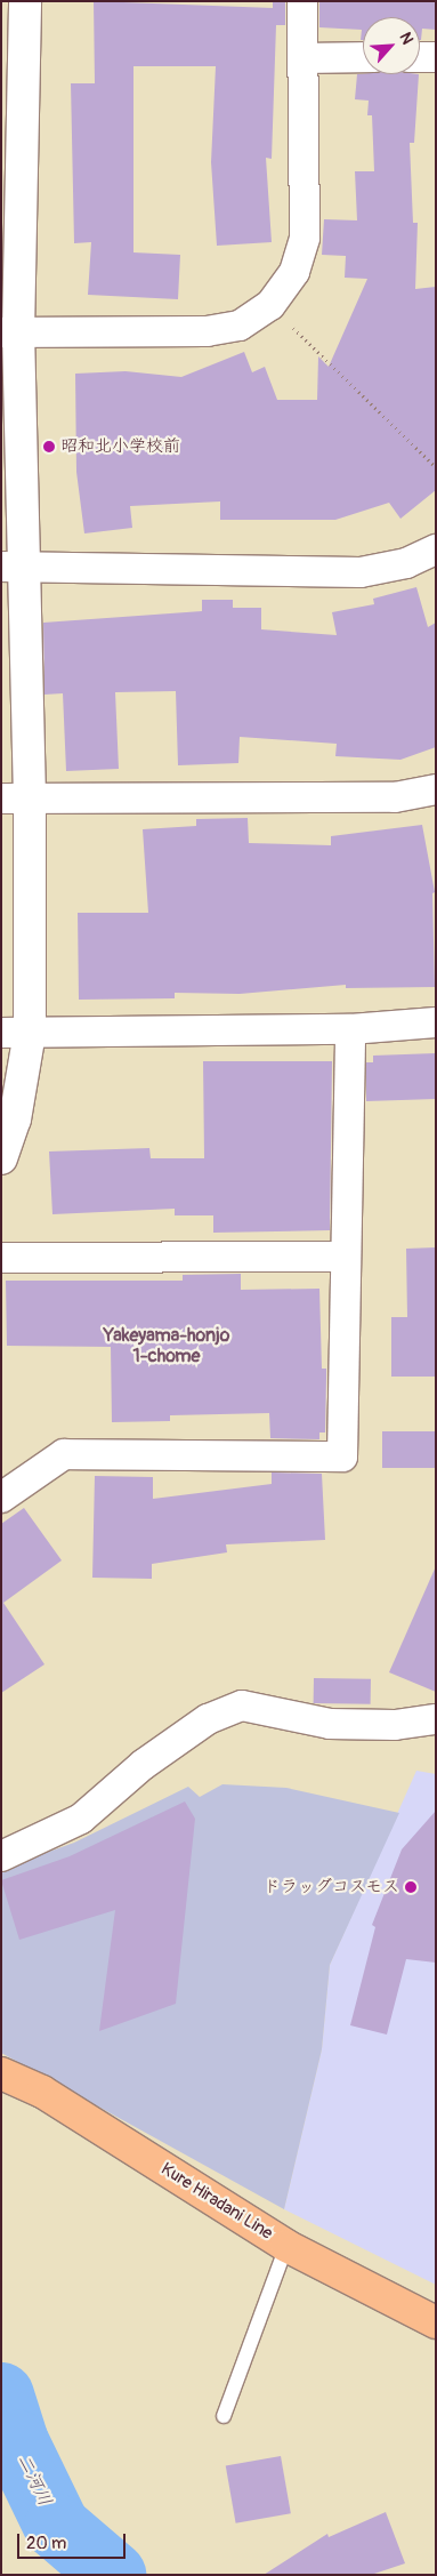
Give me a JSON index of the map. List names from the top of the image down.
{
  "streets": {
    "main road": ["Kure Hiradani Line"]
  },
  "districts": ["Yakeyama-honjo 1-chome"],
  "water": ["二河川"],
  "places": ["昭和北小学校前", "ドラッグコスモス"],
  "scale_bar": "20 m",
  "north": "top right"
}
